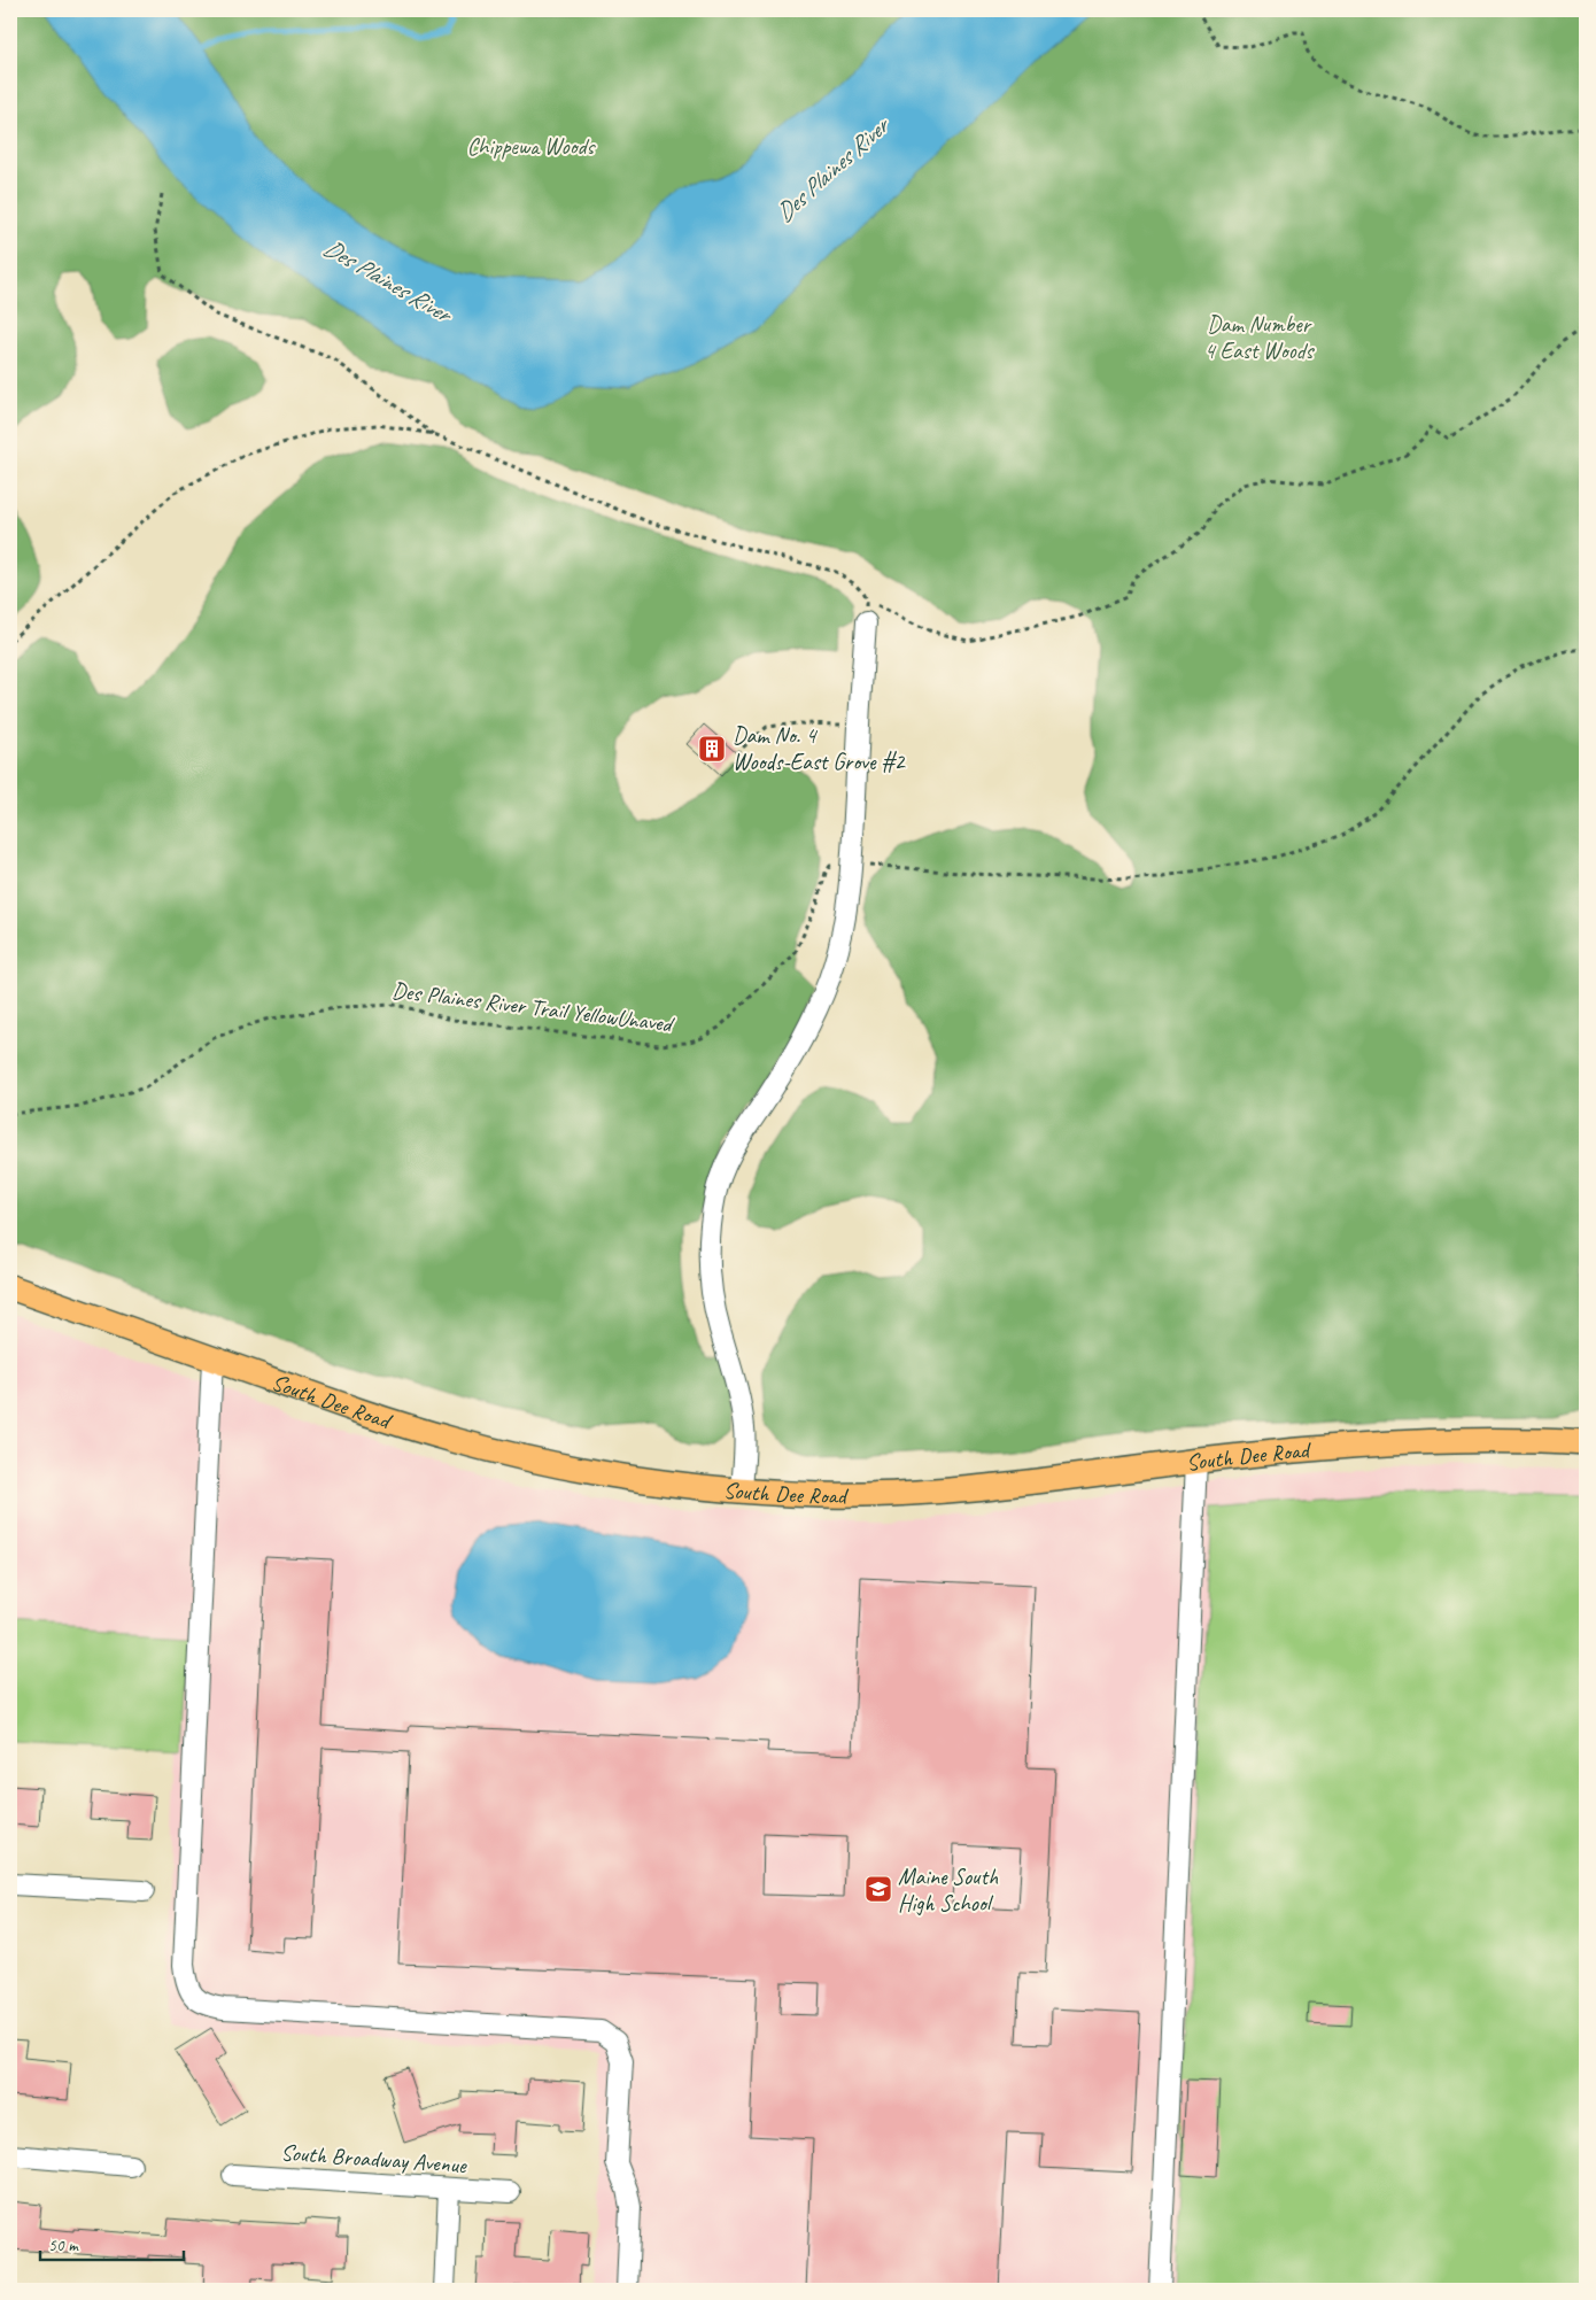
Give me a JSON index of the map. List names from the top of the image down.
{
  "streets": {
    "main road": ["South Dee Road"],
    "street": ["South Broadway Avenue"],
    "path": ["Des Plaines River Trail YellowUnaved"]
  },
  "water": ["Des Plaines River"],
  "parks": ["Chippewa Woods", "Dam Number 4 East Woods"],
  "places": {
    "building": ["Dam No. 4 Woods-East Grove #2"],
    "school or university": ["Maine South High School"]
  },
  "scale_bar": "50 m"
}
